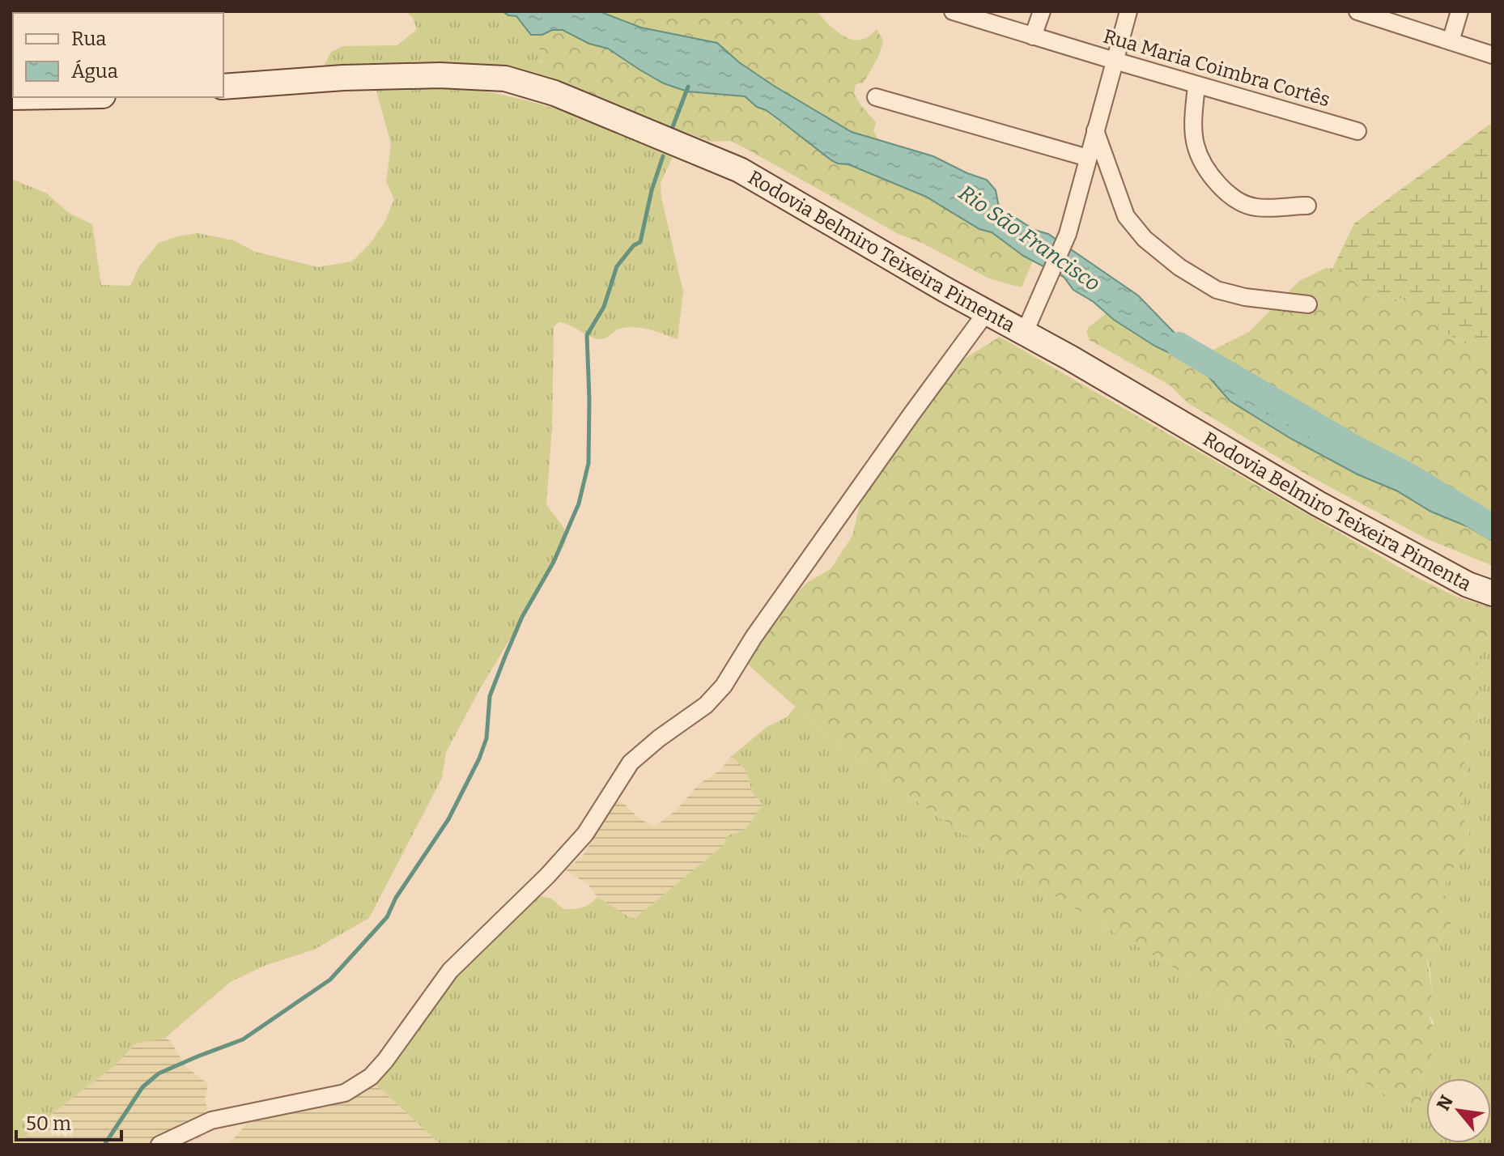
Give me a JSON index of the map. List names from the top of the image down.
{
  "streets": {
    "main road": ["Rodovia Belmiro Teixeira Pimenta"],
    "street": ["Rua Maria Coimbra Cortês"]
  },
  "water": ["Rio São Francisco"],
  "legend": ["Rua", "Água"],
  "scale_bar": "50 m",
  "north": "top left"
}
